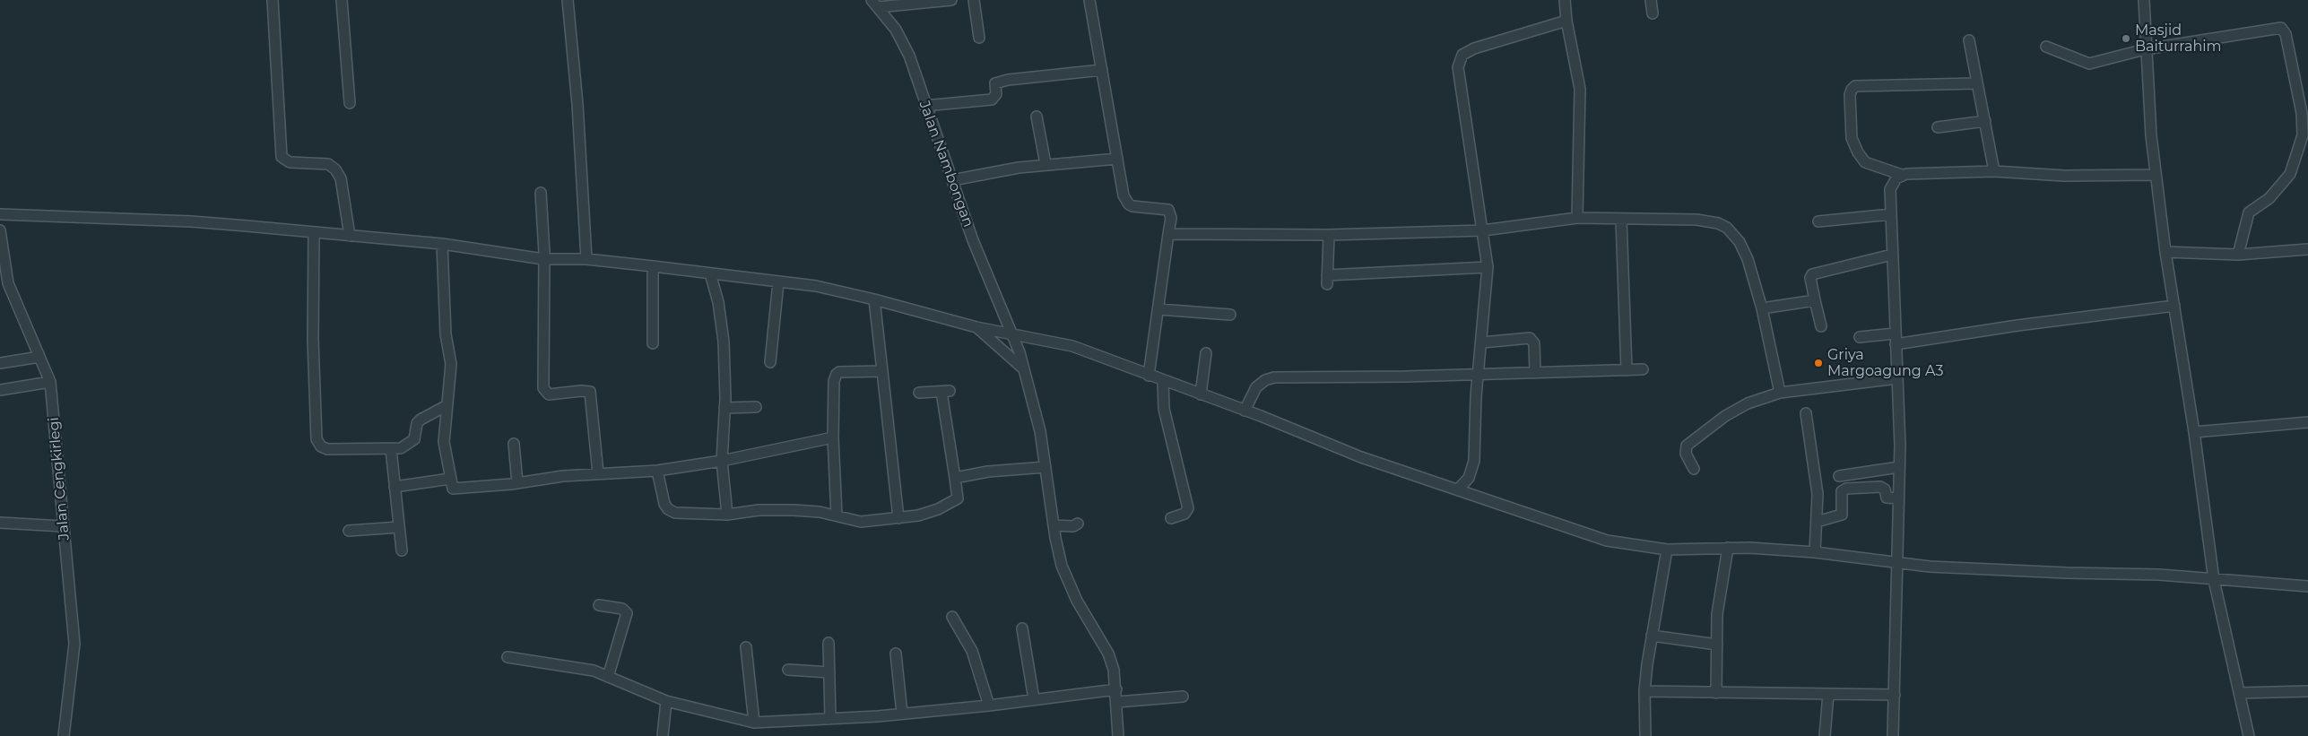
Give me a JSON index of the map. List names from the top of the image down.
{
  "streets": {
    "street": ["Jalan Nambongan", "Jalan Cengkirlegi"]
  },
  "places": ["Masjid Baiturrahim", "Griya Margoagung A3"]
}
